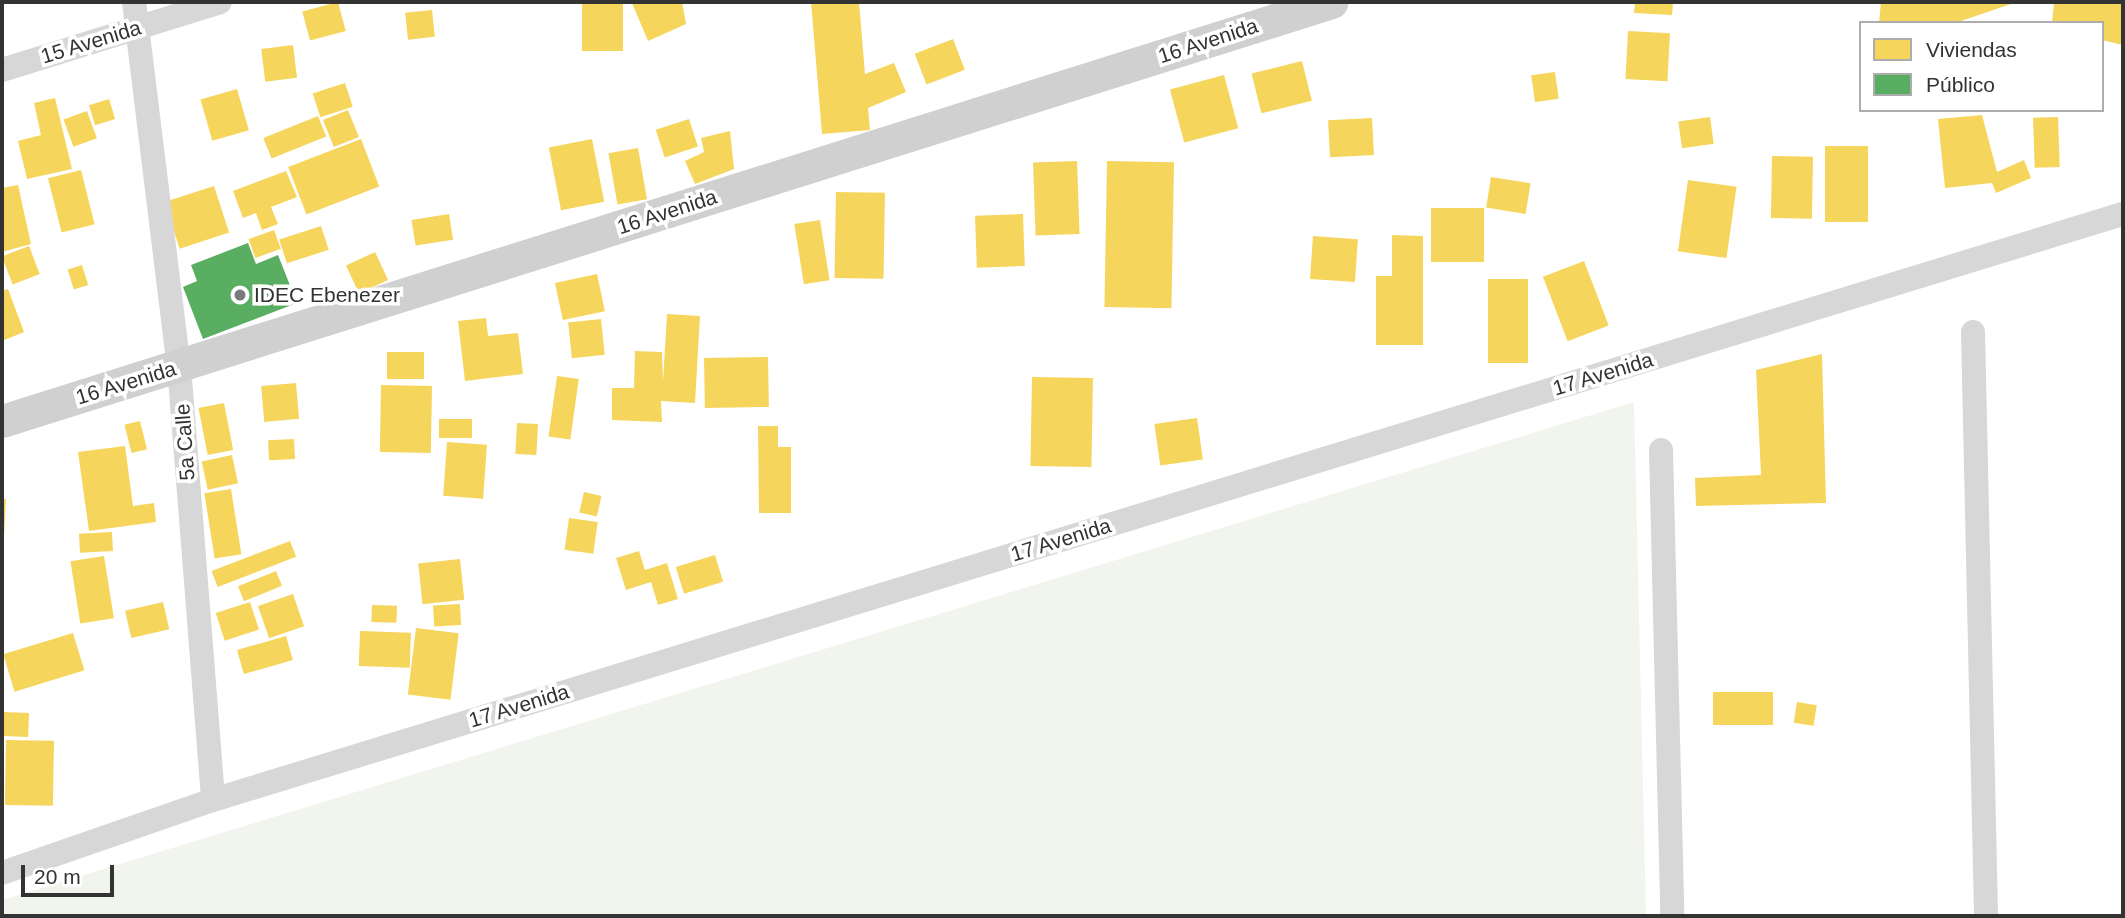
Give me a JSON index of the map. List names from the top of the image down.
{
  "streets": {
    "main road": ["16 Avenida"],
    "street": ["15 Avenida", "17 Avenida", "5a Calle"]
  },
  "crossings": [
    ["16 Avenida", "5a Calle"],
    ["15 Avenida", "5a Calle"],
    ["17 Avenida", "5a Calle"]
  ],
  "places": ["IDEC Ebenezer"],
  "legend": ["Viviendas", "Público"],
  "scale_bar": "20 m"
}
